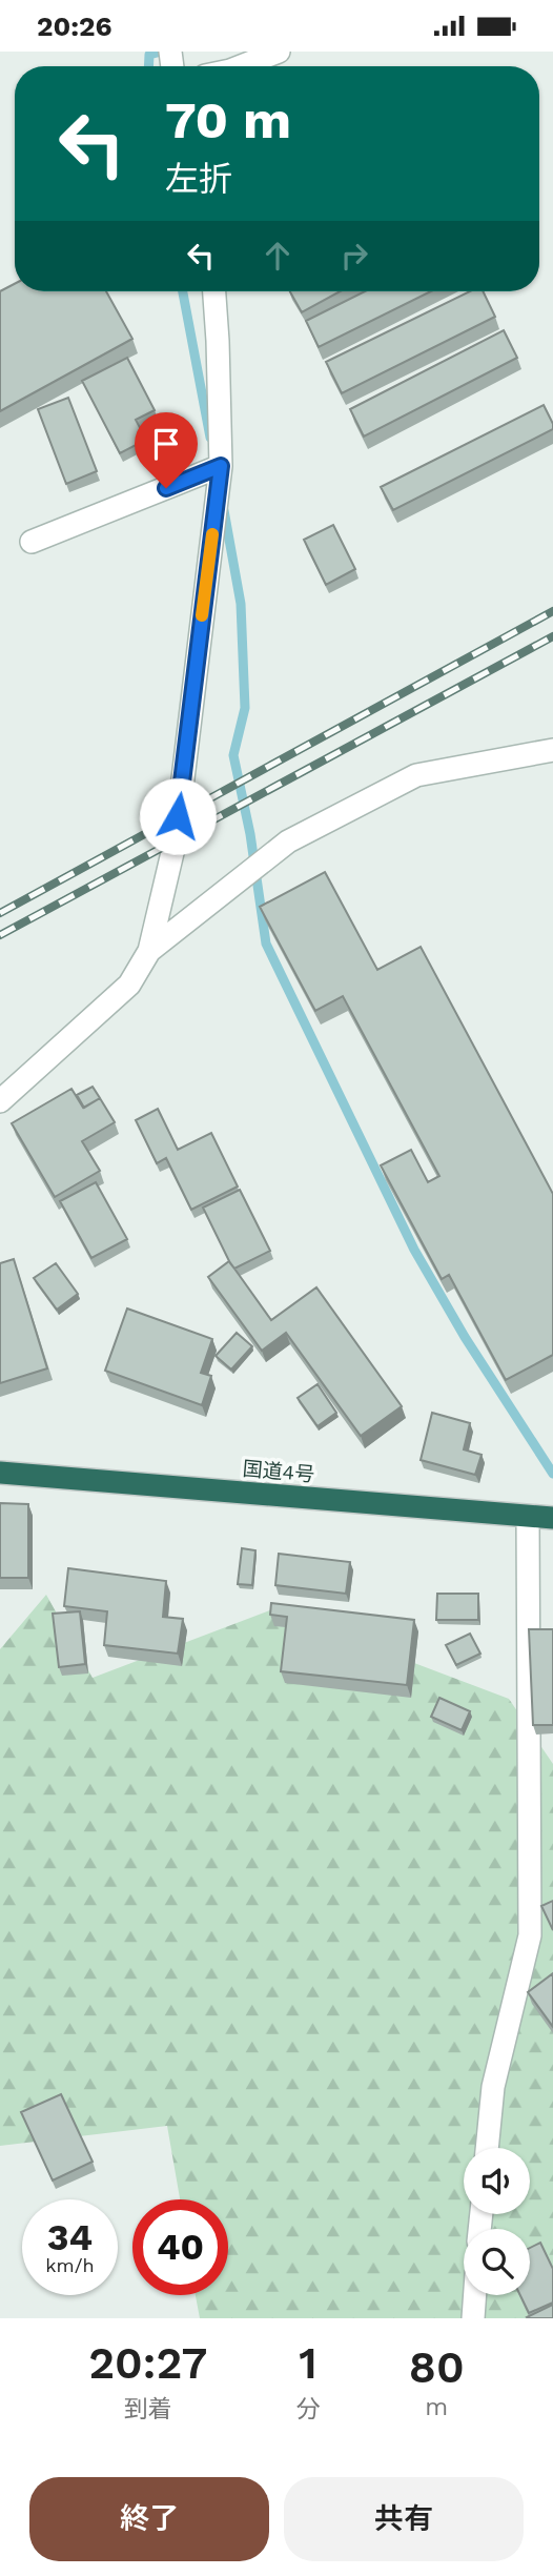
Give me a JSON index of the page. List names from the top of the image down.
{
  "streets": {
    "highway": ["国道4号"]
  },
  "page": {
    "status": "20:26",
    "turn": ["70 m", "左折"],
    "speed": "34 km/h",
    "limit": "40",
    "eta": [
      "20:27",
      "到着",
      "1",
      "分",
      "80",
      "m"
    ],
    "buttons": ["終了", "共有"]
  }
}
